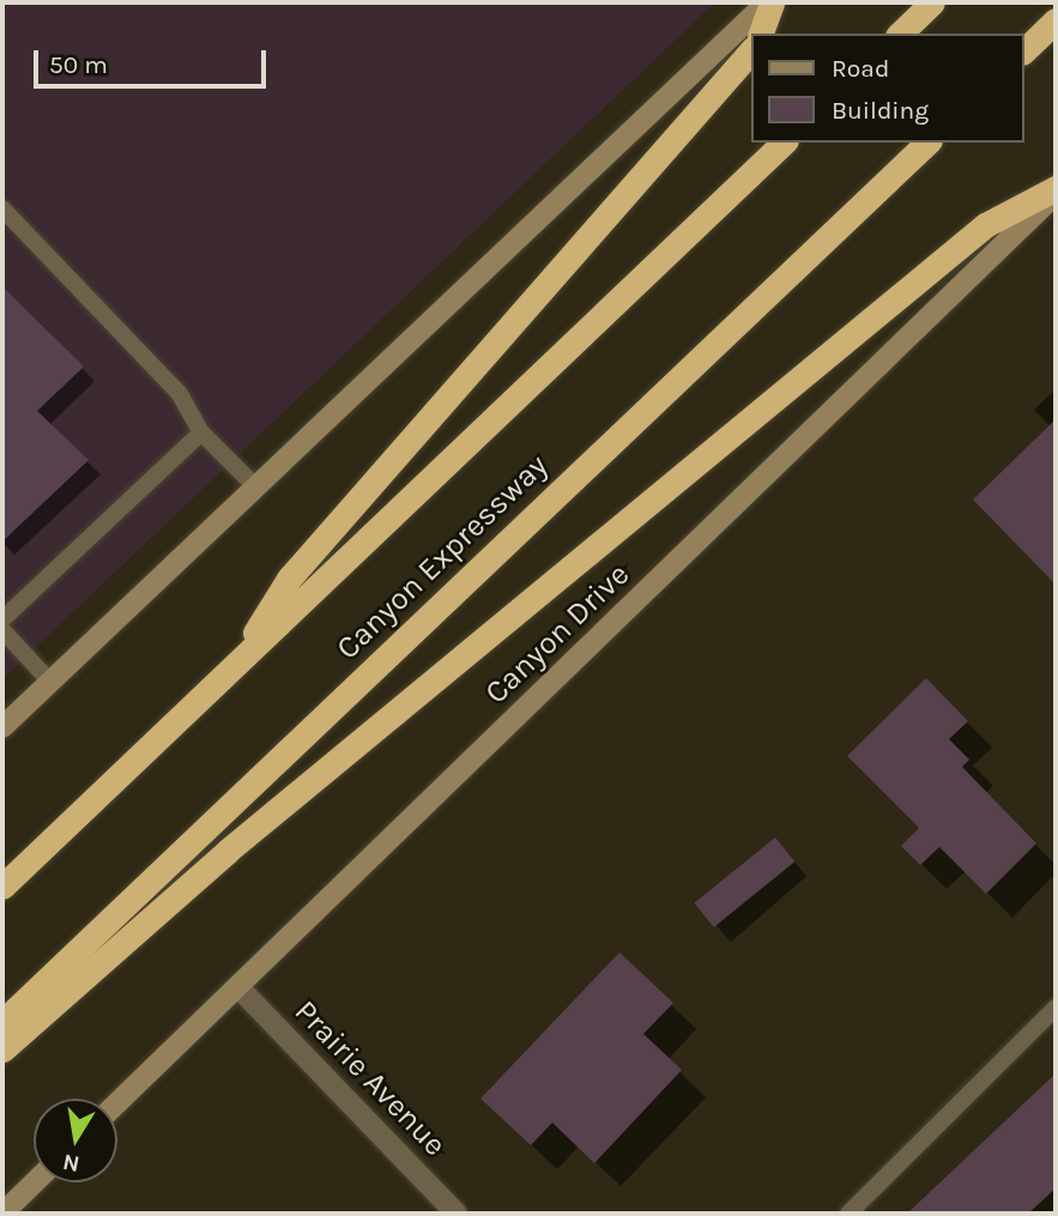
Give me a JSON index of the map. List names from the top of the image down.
{
  "streets": {
    "highway": ["Canyon Expressway"],
    "main road": ["Canyon Drive"],
    "street": ["Prairie Avenue"]
  },
  "crossings": [
    ["Canyon Drive", "Prairie Avenue"]
  ],
  "legend": ["Road", "Building"],
  "scale_bar": "50 m",
  "north": "bottom"
}
